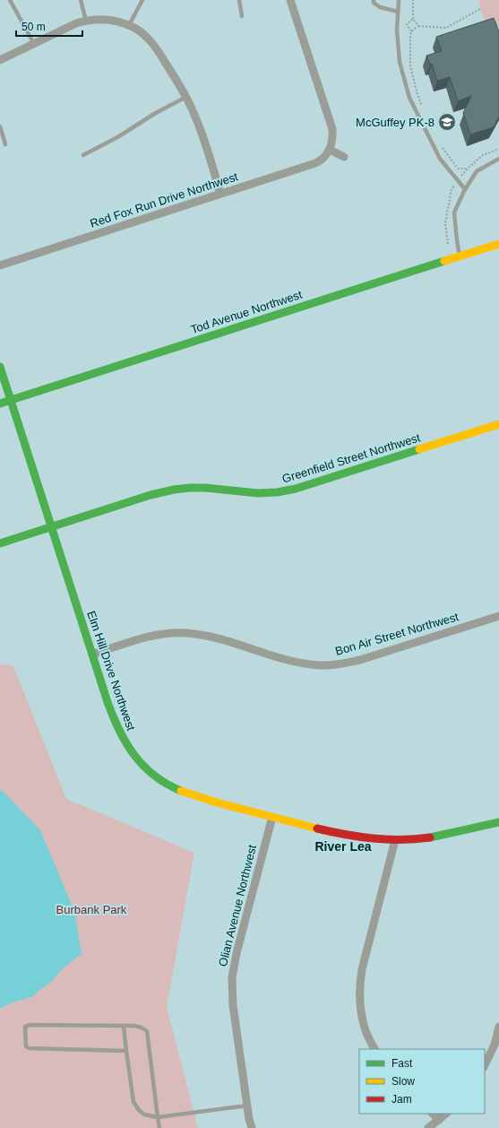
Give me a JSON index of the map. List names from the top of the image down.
{
  "streets": {
    "street": [
      "Red Fox Run Drive Northwest",
      "Tod Avenue Northwest",
      "Greenfield Street Northwest",
      "Bon Air Street Northwest",
      "Elm Hill Drive Northwest",
      "Olian Avenue Northwest"
    ]
  },
  "crossings": [
    ["Tod Avenue Northwest", "Elm Hill Drive Northwest"],
    ["Greenfield Street Northwest", "Elm Hill Drive Northwest"],
    ["Bon Air Street Northwest", "Elm Hill Drive Northwest"],
    ["Elm Hill Drive Northwest", "Olian Avenue Northwest"]
  ],
  "districts": ["River Lea"],
  "parks": ["Burbank Park"],
  "places": {
    "school or university": ["McGuffey PK-8"]
  },
  "legend": ["Fast", "Slow", "Jam"],
  "scale_bar": "50 m"
}
